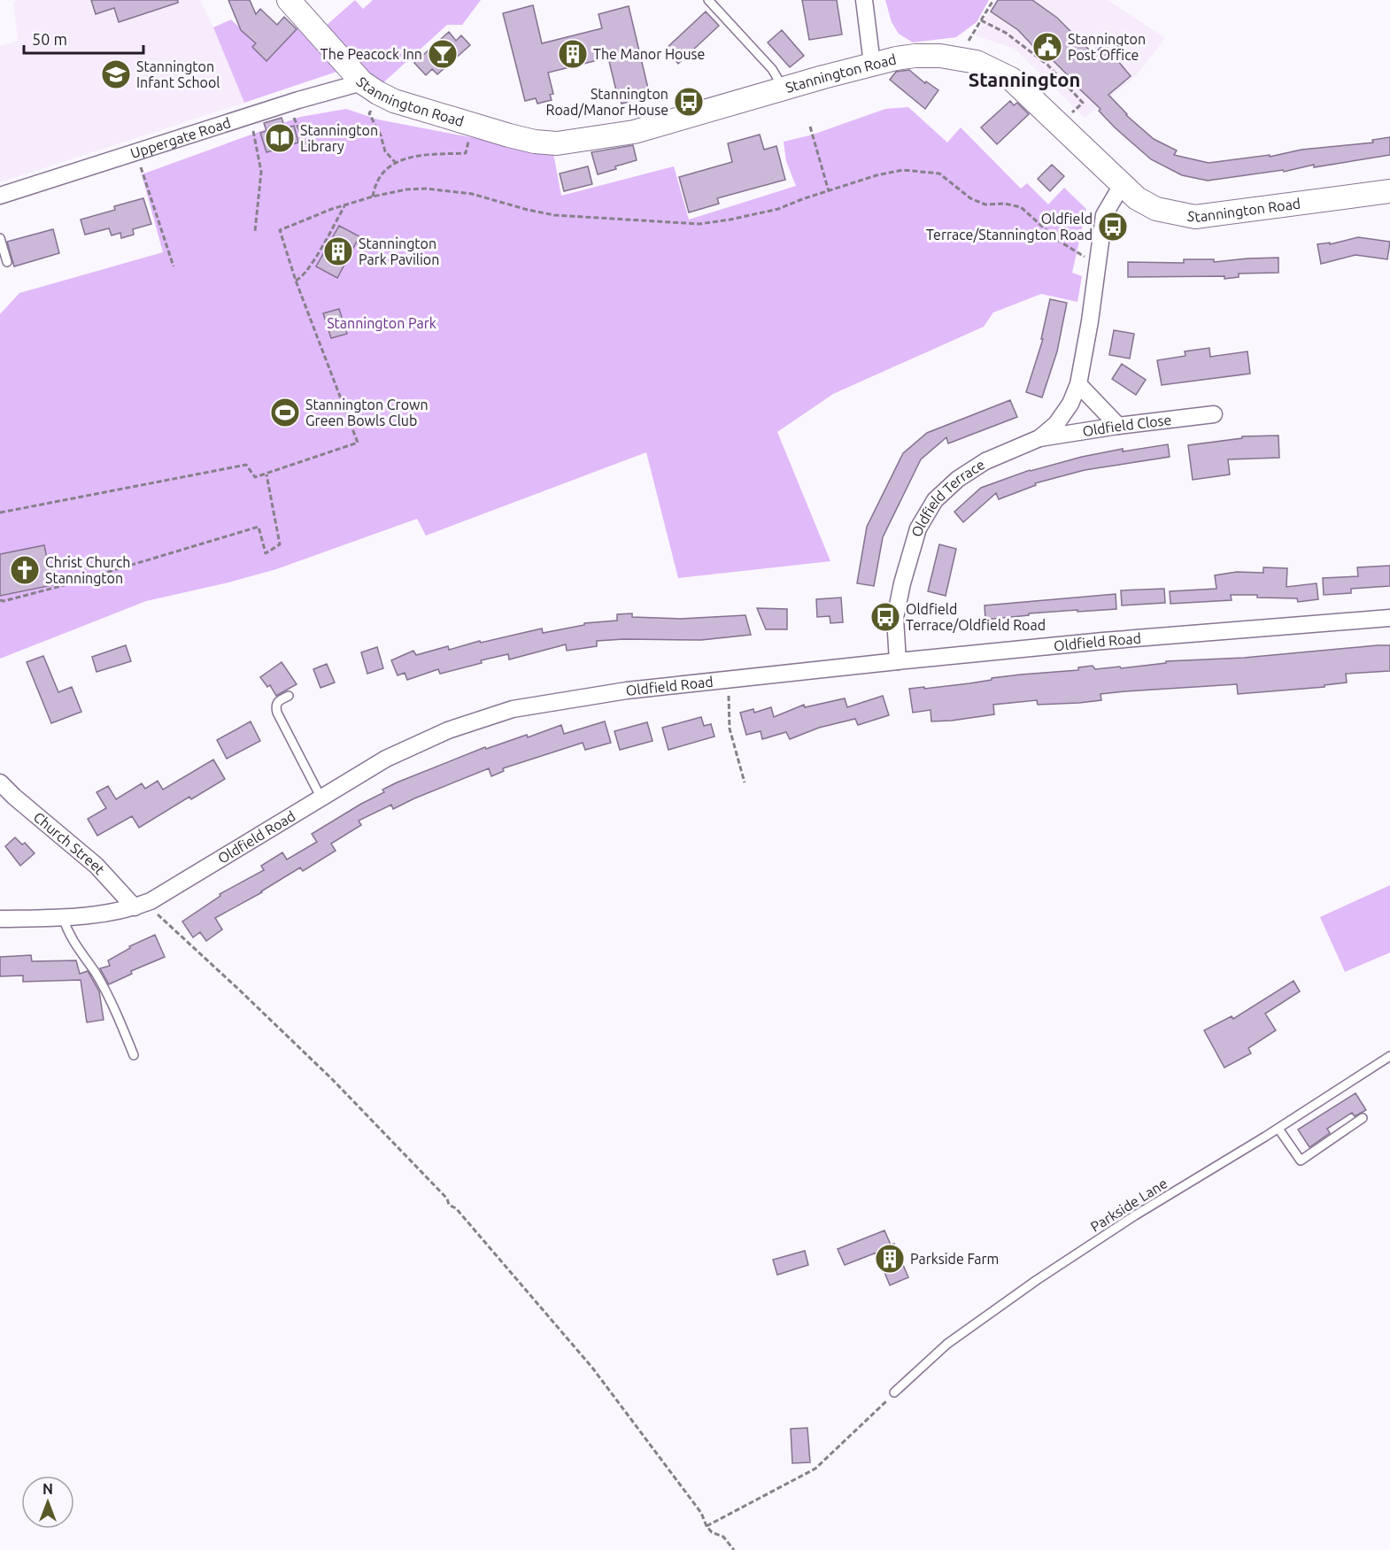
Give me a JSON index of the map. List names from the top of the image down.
{
  "streets": {
    "main road": ["Stannington Road"],
    "street": [
      "Uppergate Road",
      "Oldfield Close",
      "Oldfield Terrace",
      "Oldfield Road",
      "Church Street"
    ],
    "lane": ["Parkside Lane"]
  },
  "crossings": [
    ["Stannington Road", "Uppergate Road"],
    ["Stannington Road", "Oldfield Terrace"],
    ["Oldfield Close", "Oldfield Terrace"],
    ["Oldfield Terrace", "Oldfield Road"],
    ["Oldfield Road", "Church Street"]
  ],
  "districts": ["Stannington"],
  "parks": ["Stannington Park"],
  "places": {
    "public building": ["Stannington Post Office"],
    "bar": ["The Peacock Inn"],
    "building": ["The Manor House", "Stannington Park Pavilion", "Parkside Farm"],
    "school or university": ["Stannington Infant School"],
    "bus stop": ["Stannington Road/Manor House", "Oldfield Terrace/Stannington Road", "Oldfield Terrace/Oldfield Road"],
    "library": ["Stannington Library"],
    "sports": ["Stannington Crown Green Bowls Club"],
    "church": ["Christ Church Stannington"]
  },
  "scale_bar": "50 m",
  "north": "top"
}
